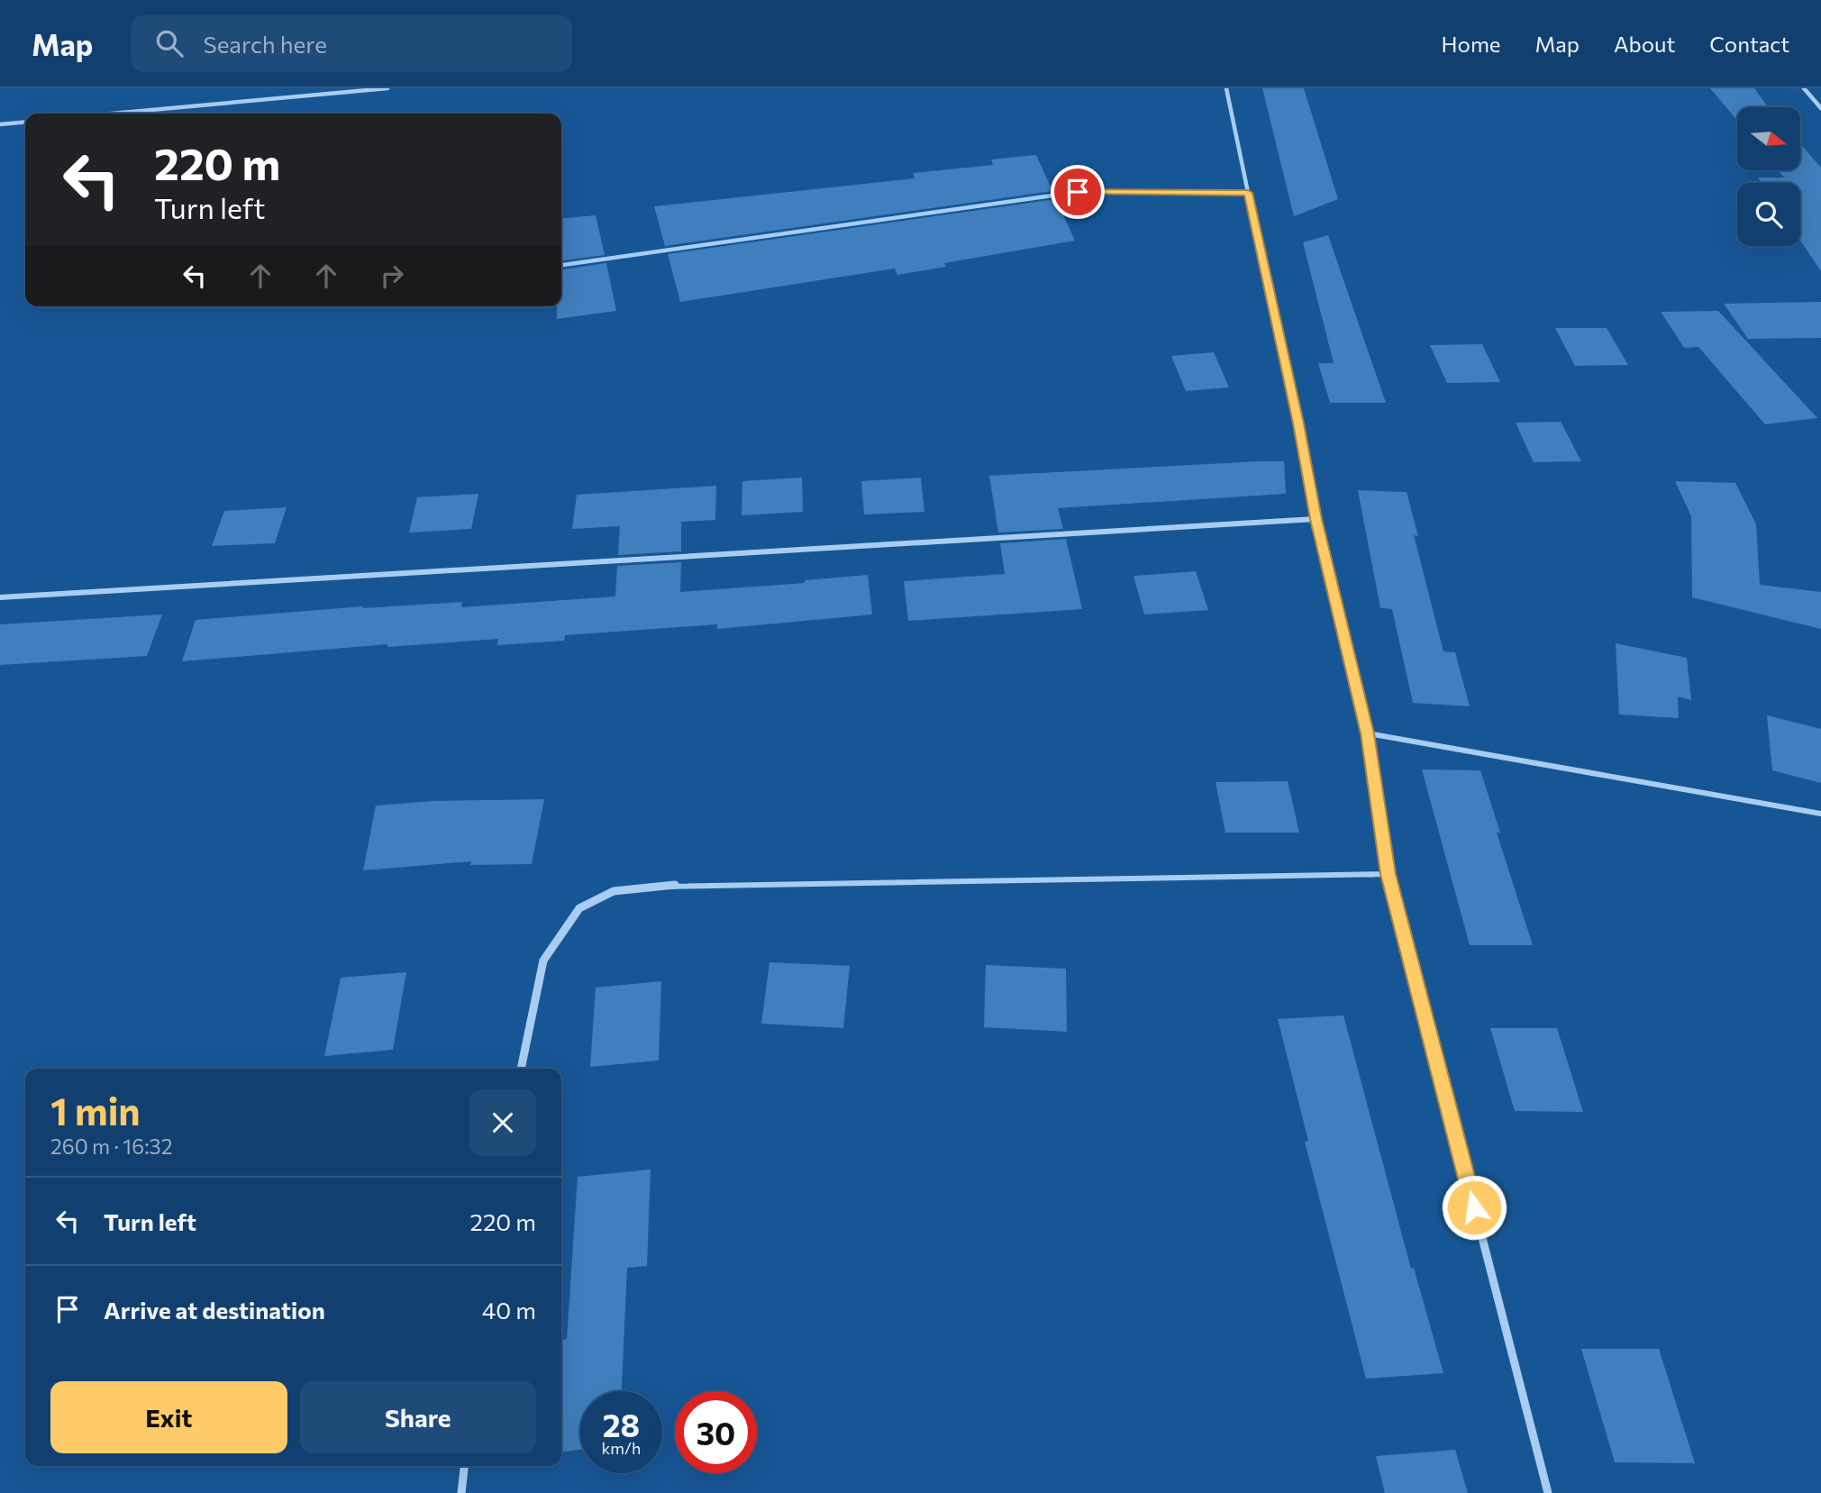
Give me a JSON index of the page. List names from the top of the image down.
{
  "north": "right",
  "page": {
    "header": "Map",
    "search": "Search here",
    "nav": [
      "Home",
      "Map",
      "About",
      "Contact"
    ],
    "turn": ["220 m", "Turn left"],
    "heading": ["1 min", "260 m · 16:32"],
    "list": [
      {
        "name": "Turn left",
        "value": "220 m"
      },
      {
        "name": "Arrive at destination",
        "value": "40 m"
      }
    ],
    "buttons": ["Exit", "Share"],
    "speed": "28 km/h",
    "limit": "30"
  }
}
